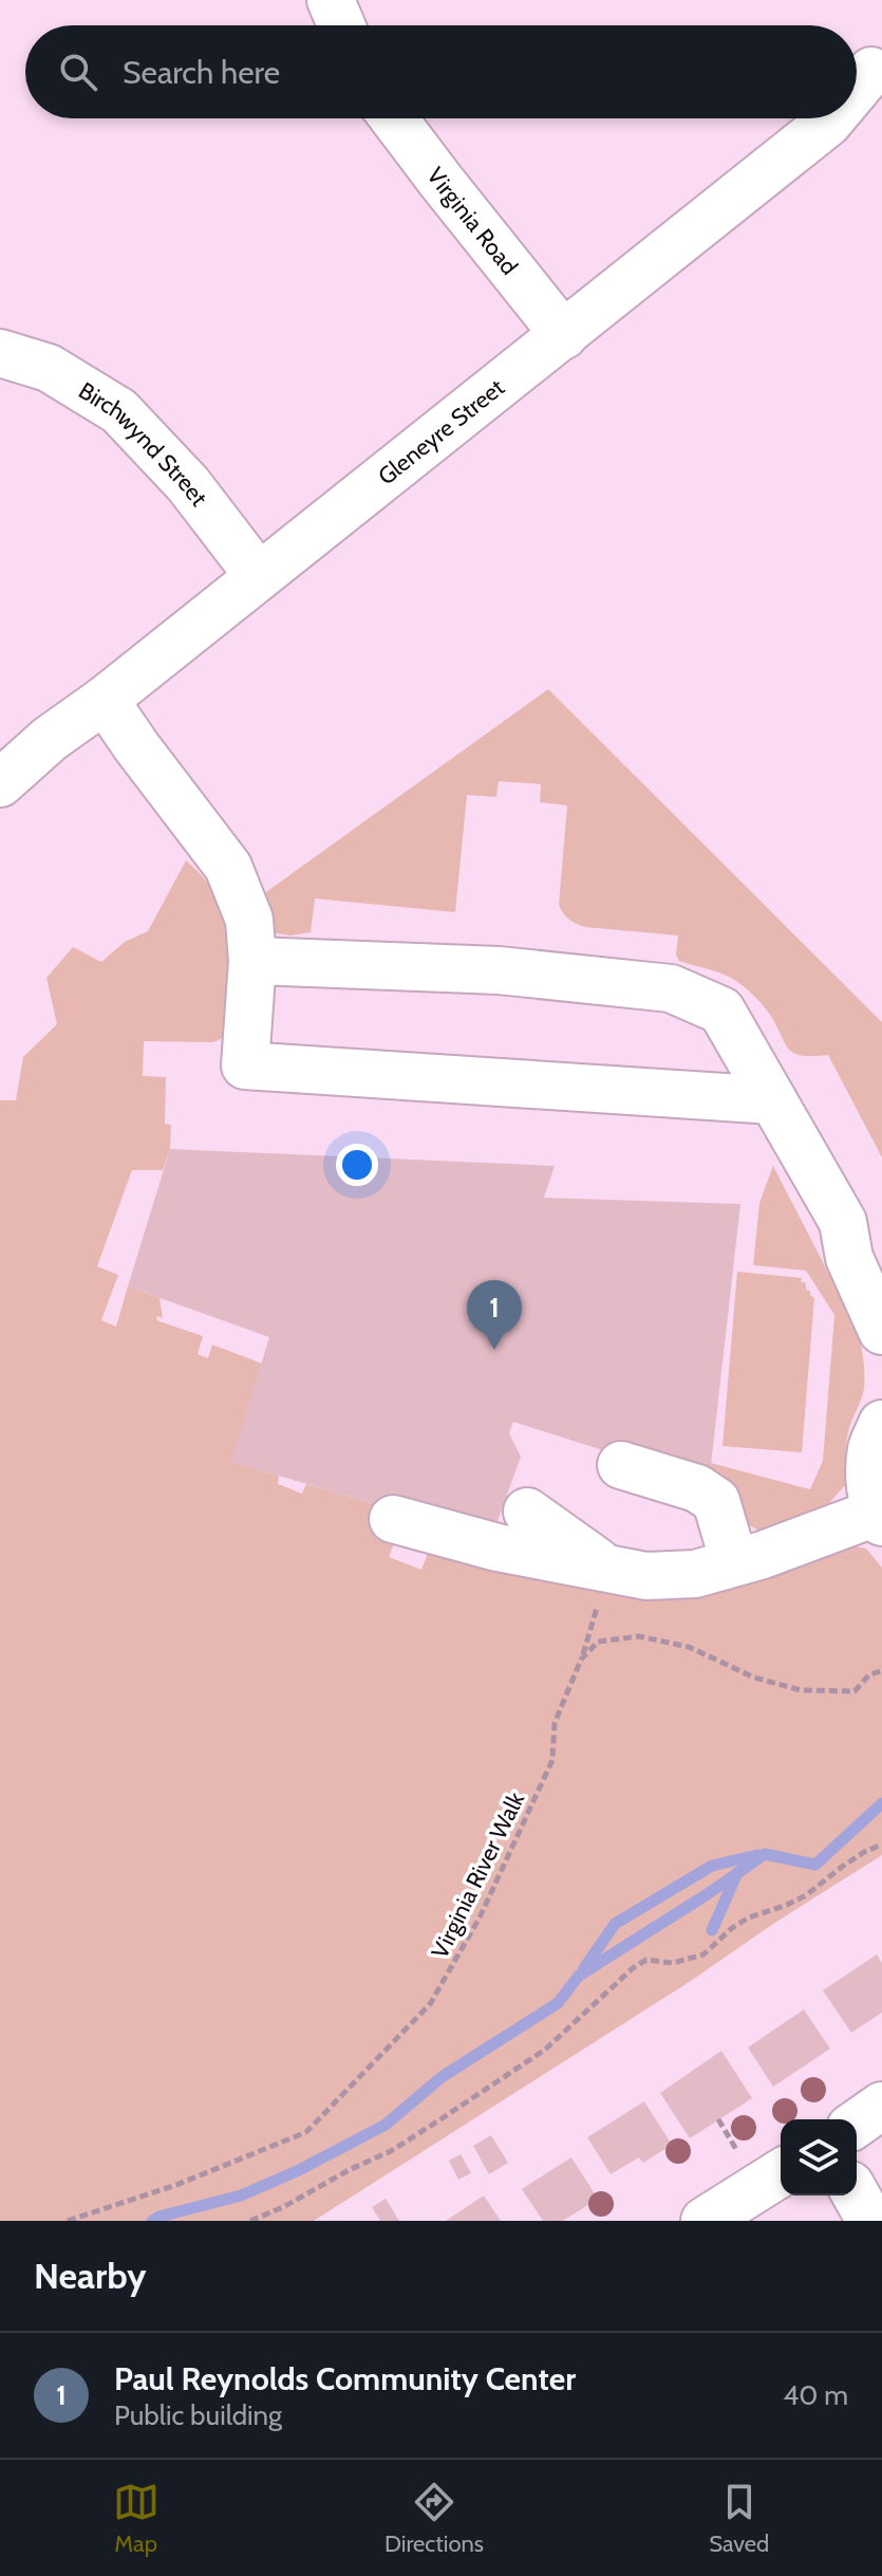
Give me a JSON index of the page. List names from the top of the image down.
{
  "streets": {
    "street": ["Virginia Road", "Gleneyre Street", "Birchwynd Street"],
    "path": ["Virginia River Walk"]
  },
  "crossings": [
    ["Virginia Road", "Gleneyre Street"],
    ["Gleneyre Street", "Birchwynd Street"]
  ],
  "page": {
    "search": "Search here",
    "pins": "1",
    "heading": "Nearby",
    "list": [
      {
        "mark": "1",
        "name": "Paul Reynolds Community Center",
        "note": "Public building",
        "value": "40 m"
      }
    ],
    "nav": ["Map", "Directions", "Saved"]
  }
}
